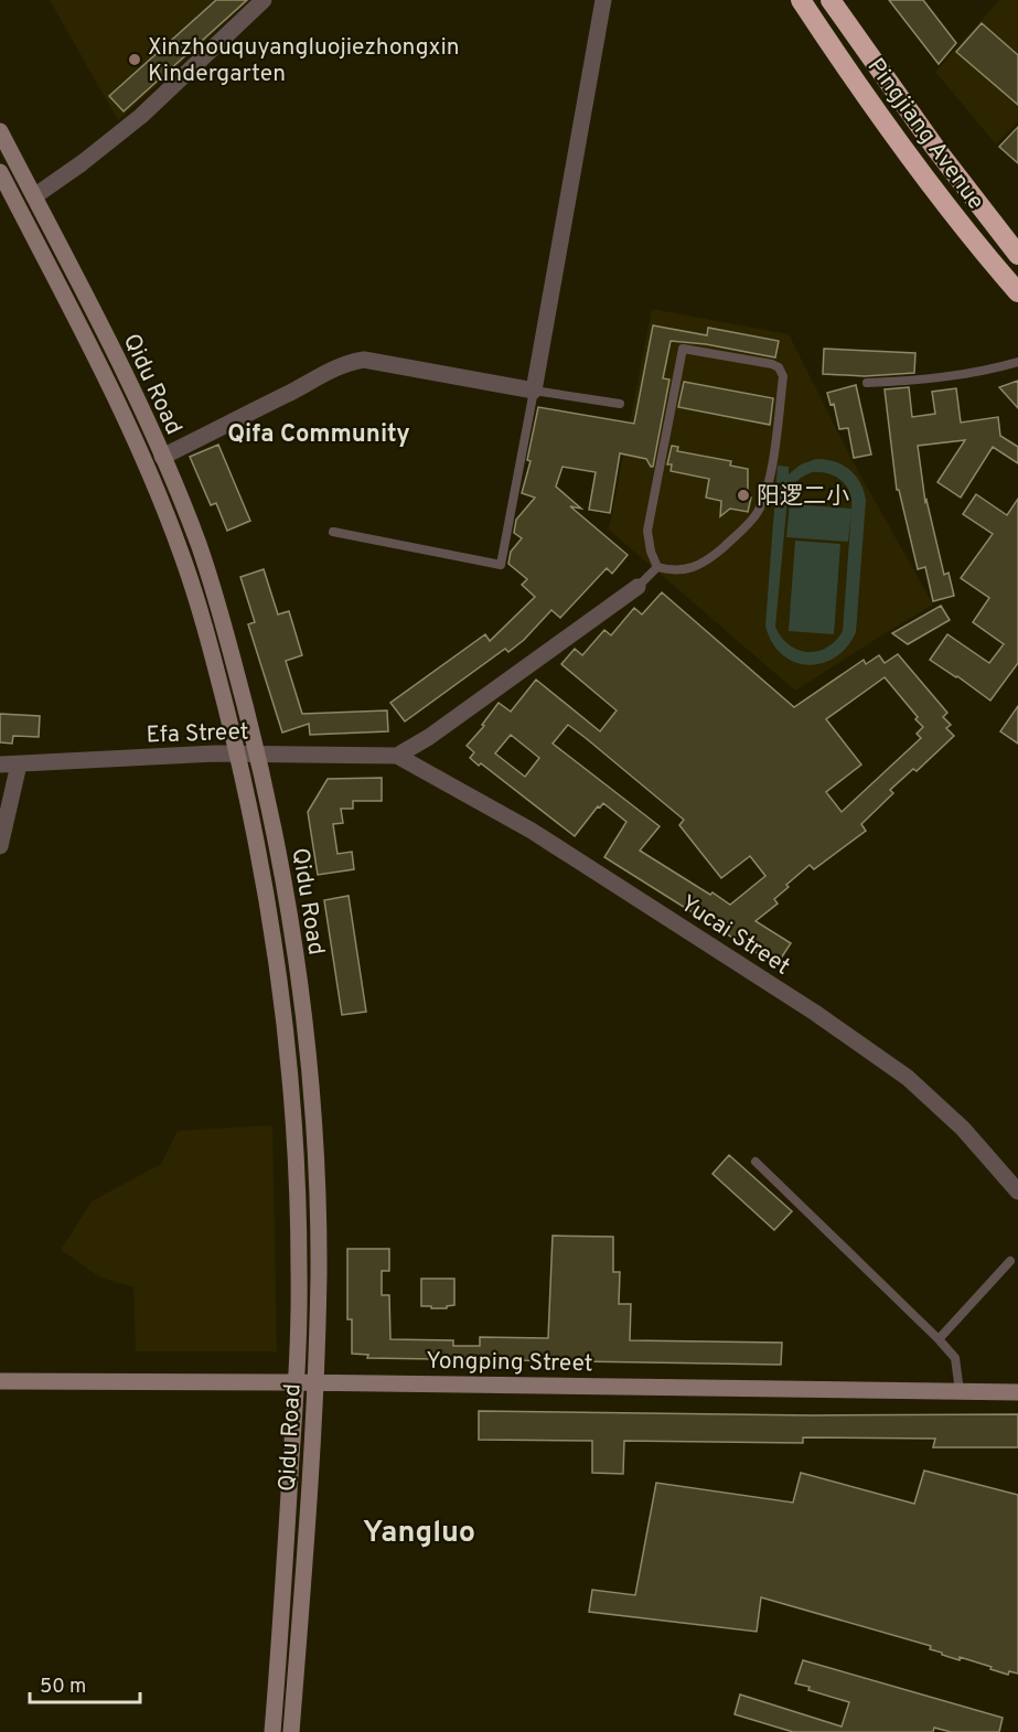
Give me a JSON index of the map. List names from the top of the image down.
{
  "streets": {
    "highway": ["Pingjiang Avenue"],
    "street": [
      "Qidu Road",
      "Efa Street",
      "Yucai Street",
      "Yongping Street"
    ]
  },
  "crossings": [
    ["Qidu Road", "Efa Street"],
    ["Qidu Road", "Yongping Street"],
    ["Efa Street", "Yucai Street"]
  ],
  "districts": ["Qifa Community", "Yangluo"],
  "places": ["Xinzhouquyangluojiezhongxin Kindergarten", "阳逻二小"],
  "scale_bar": "50 m"
}
